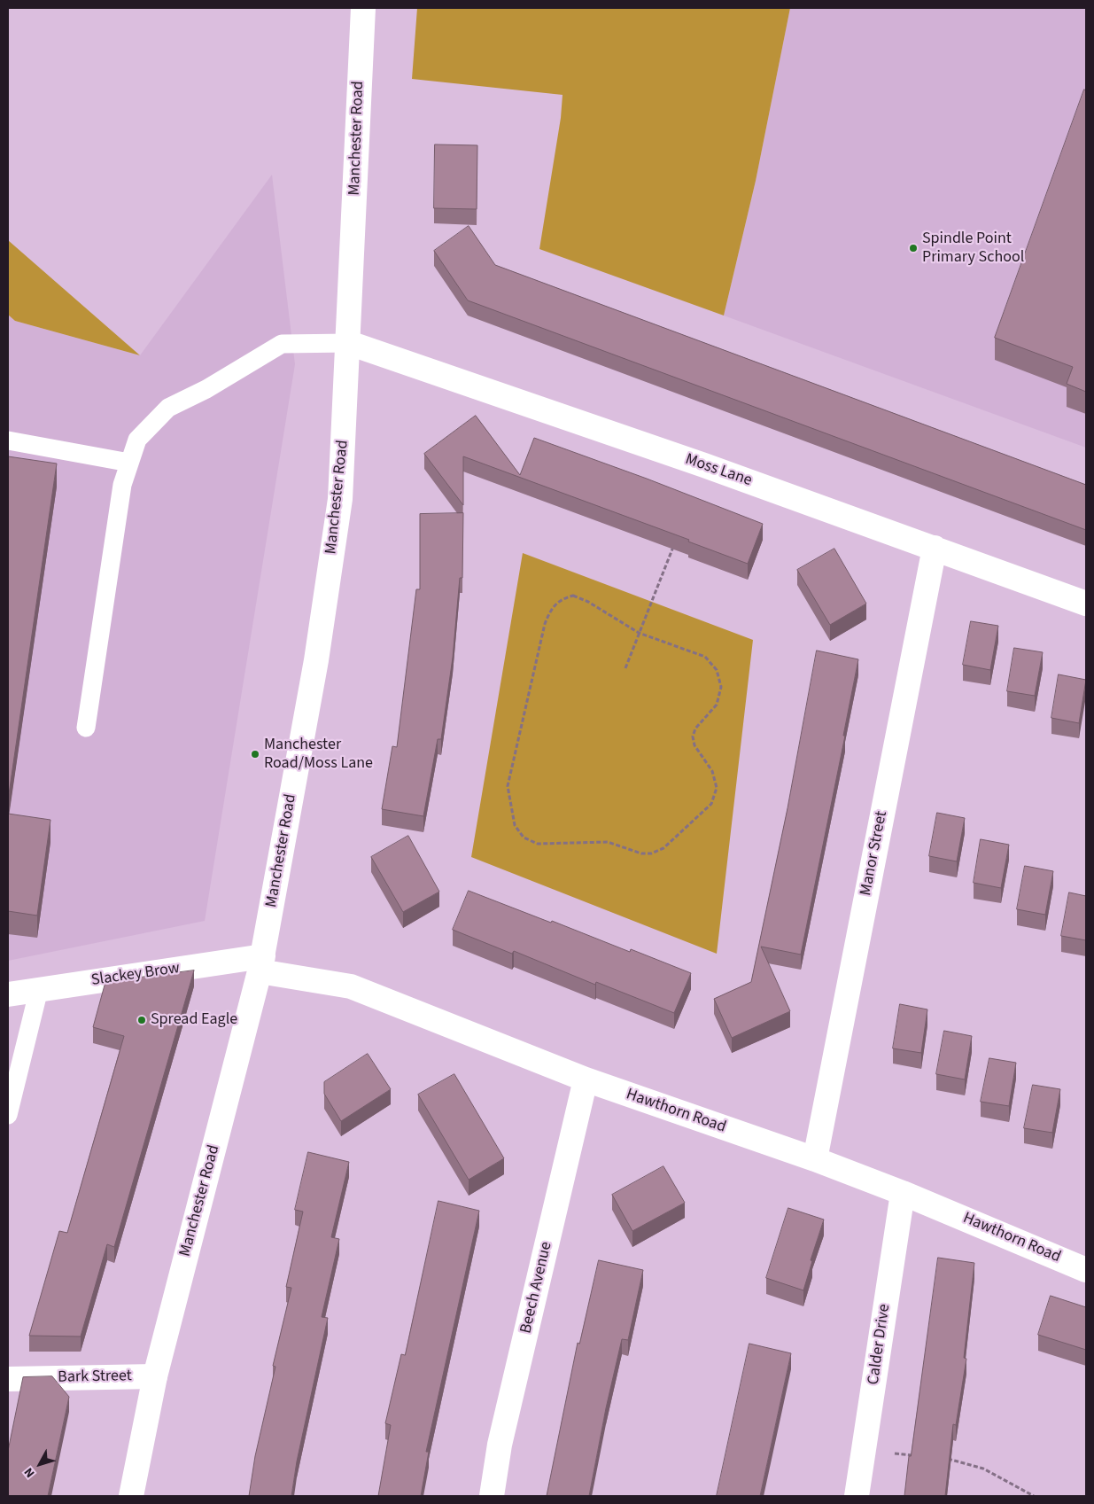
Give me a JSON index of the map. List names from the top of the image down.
{
  "streets": {
    "street": [
      "Manchester Road",
      "Moss Lane",
      "Manor Street",
      "Slackey Brow",
      "Hawthorn Road",
      "Beech Avenue",
      "Calder Drive",
      "Bark Street"
    ]
  },
  "crossings": [
    ["Manchester Road", "Moss Lane"],
    ["Manchester Road", "Slackey Brow"],
    ["Manchester Road", "Hawthorn Road"],
    ["Manchester Road", "Bark Street"],
    ["Moss Lane", "Manor Street"],
    ["Manor Street", "Hawthorn Road"],
    ["Slackey Brow", "Hawthorn Road"],
    ["Hawthorn Road", "Beech Avenue"],
    ["Hawthorn Road", "Calder Drive"]
  ],
  "places": ["Spindle Point Primary School", "Manchester Road/Moss Lane", "Spread Eagle"],
  "north": "bottom left"
}
